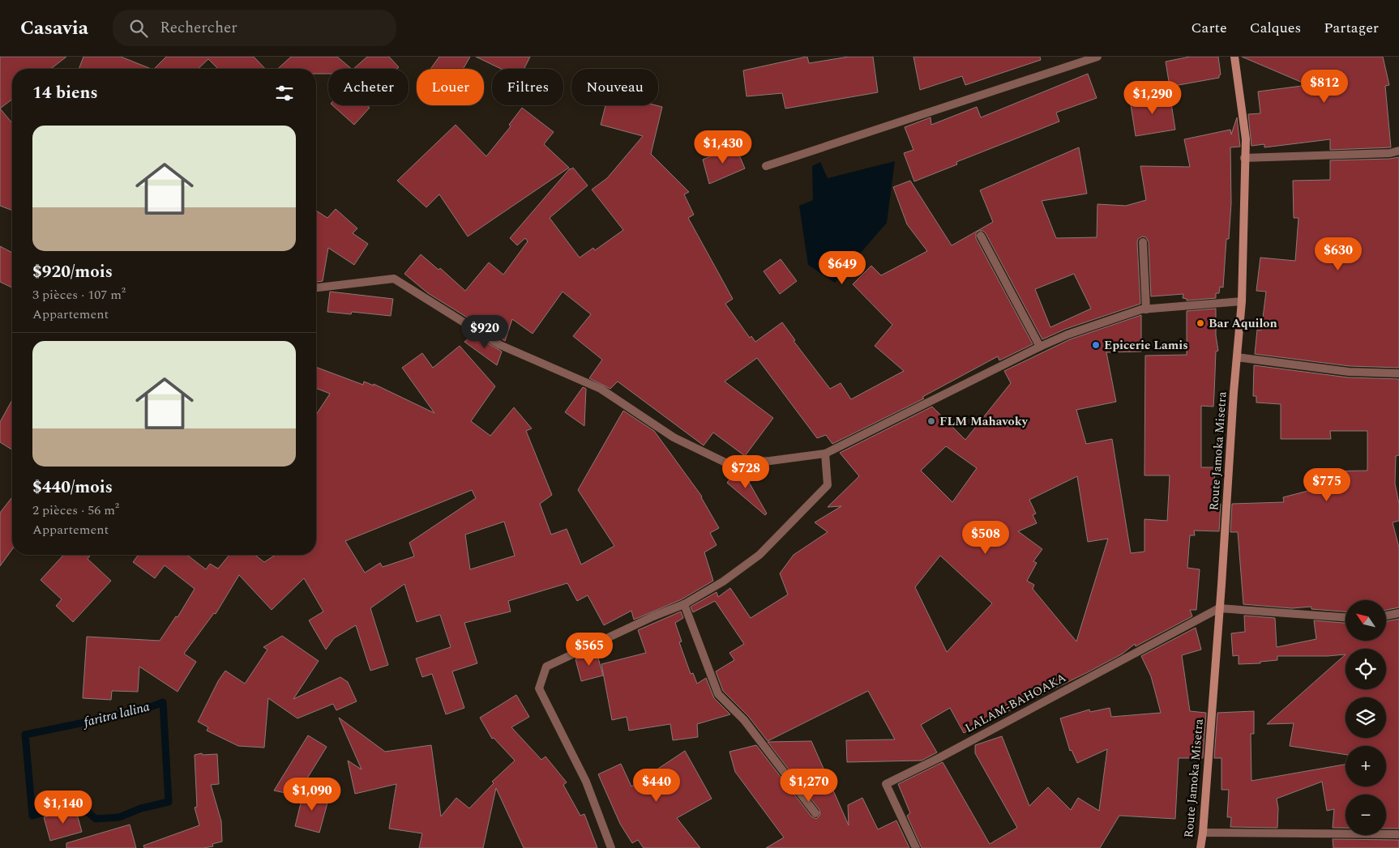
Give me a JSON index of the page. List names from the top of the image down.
{
  "streets": {
    "street": ["Route Jamoka Misetra", "LALAM-BAHOAKA"]
  },
  "crossings": [
    ["Route Jamoka Misetra", "LALAM-BAHOAKA"]
  ],
  "water": ["faritra lalina"],
  "places": ["Bar Aquilon", "Epicerie Lamis", "FLM Mahavoky"],
  "north": "top left",
  "page": {
    "header": "Casavia",
    "search": "Rechercher",
    "nav": ["Carte", "Calques", "Partager"],
    "chip": [
      "Acheter",
      "Louer",
      "Filtres",
      "Nouveau"
    ],
    "heading": "14 biens",
    "price": [
      "$812",
      "$1,290",
      "$1,430",
      "$630",
      "$649",
      "$920",
      "$728",
      "$775",
      "$508",
      "$565",
      "$440",
      "$1,270",
      "$1,090",
      "$1,140"
    ],
    "list": [
      {
        "name": "$920/mois",
        "note": "3 pièces · 107 m² · Appartement"
      },
      {
        "name": "$440/mois",
        "note": "2 pièces · 56 m² · Appartement"
      }
    ],
    "map_buttons": ["+", "−"]
  }
}
